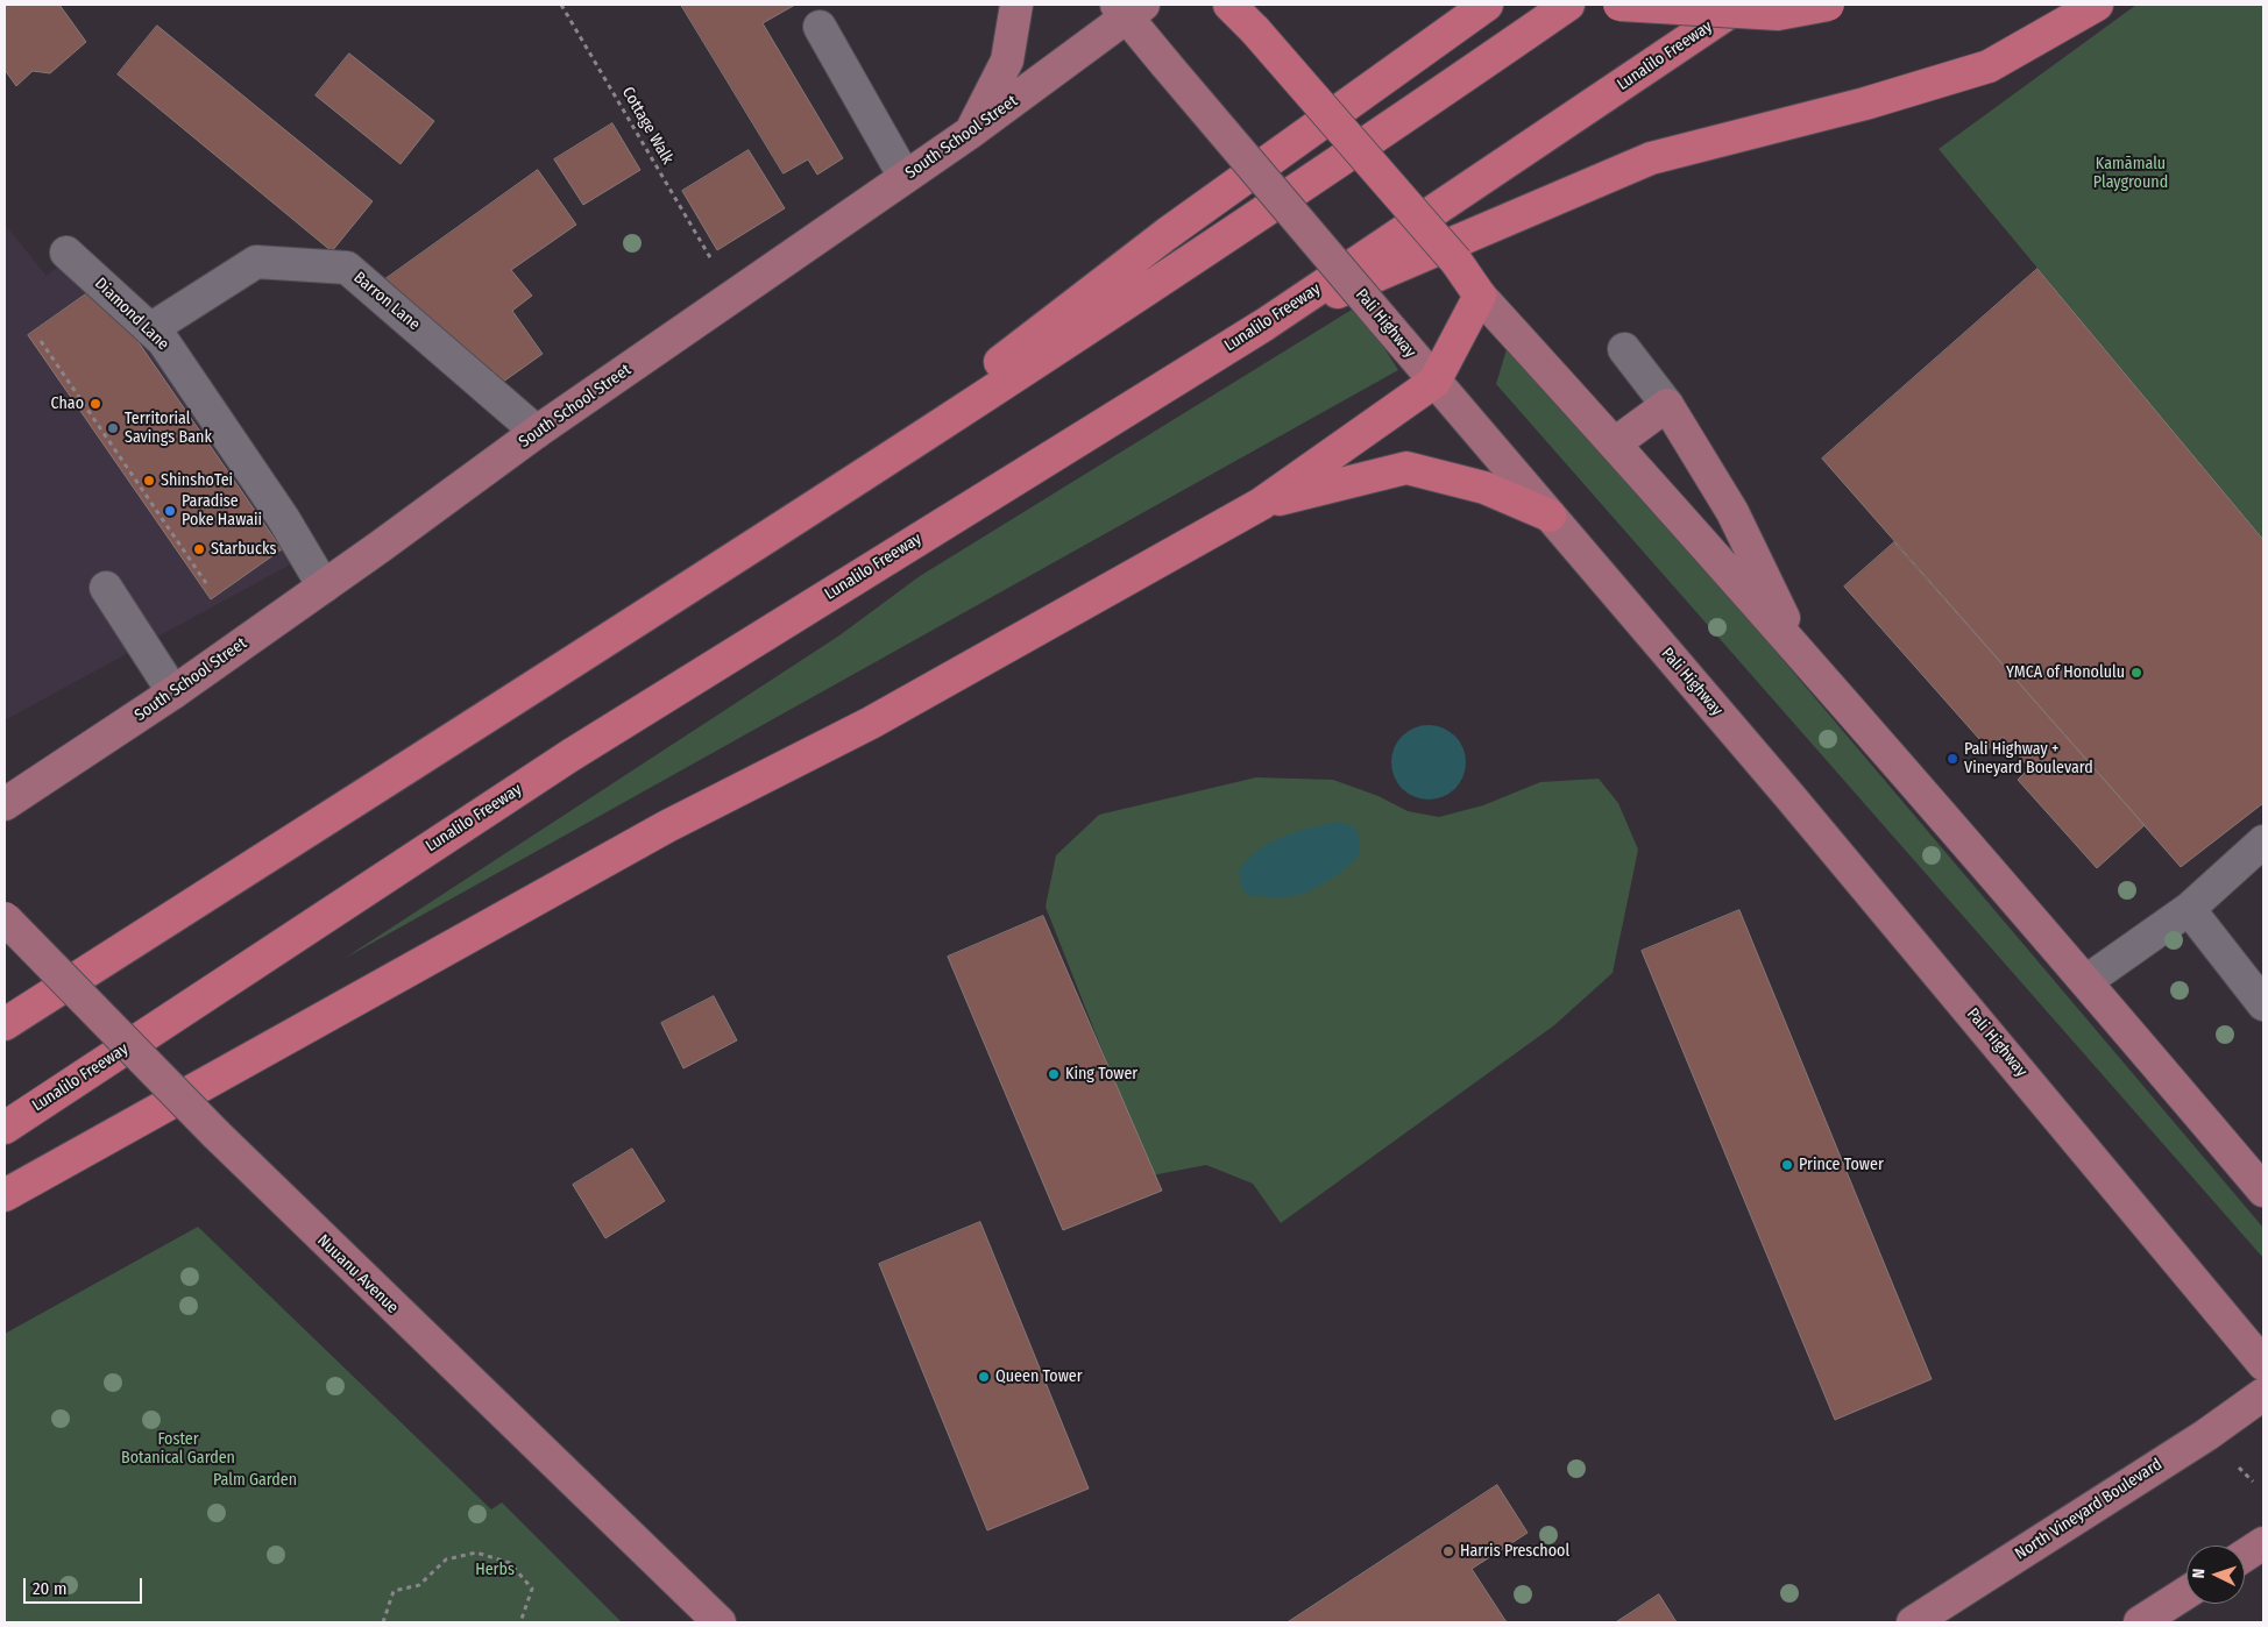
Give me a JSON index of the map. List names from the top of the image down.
{
  "streets": {
    "highway": ["Lunalilo Freeway"],
    "main road": [
      "South School Street",
      "Pali Highway",
      "Nuuanu Avenue",
      "North Vineyard Boulevard"
    ],
    "lane": ["Barron Lane", "Diamond Lane"],
    "path": ["Cottage Walk"]
  },
  "crossings": [
    ["South School Street", "Barron Lane"],
    ["South School Street", "Diamond Lane"],
    ["South School Street", "Pali Highway"],
    ["Barron Lane", "Diamond Lane"]
  ],
  "parks": [
    "Kamāmalu Playground",
    "Foster Botanical Garden",
    "Palm Garden",
    "Herbs"
  ],
  "places": [
    "Chao",
    "Territorial Savings Bank",
    "ShinshoTei",
    "Paradise Poke Hawaii",
    "Starbucks",
    "YMCA of Honolulu",
    "Pali Highway + Vineyard Boulevard",
    "King Tower",
    "Prince Tower",
    "Queen Tower",
    "Harris Preschool"
  ],
  "scale_bar": "20 m",
  "north": "left"
}
